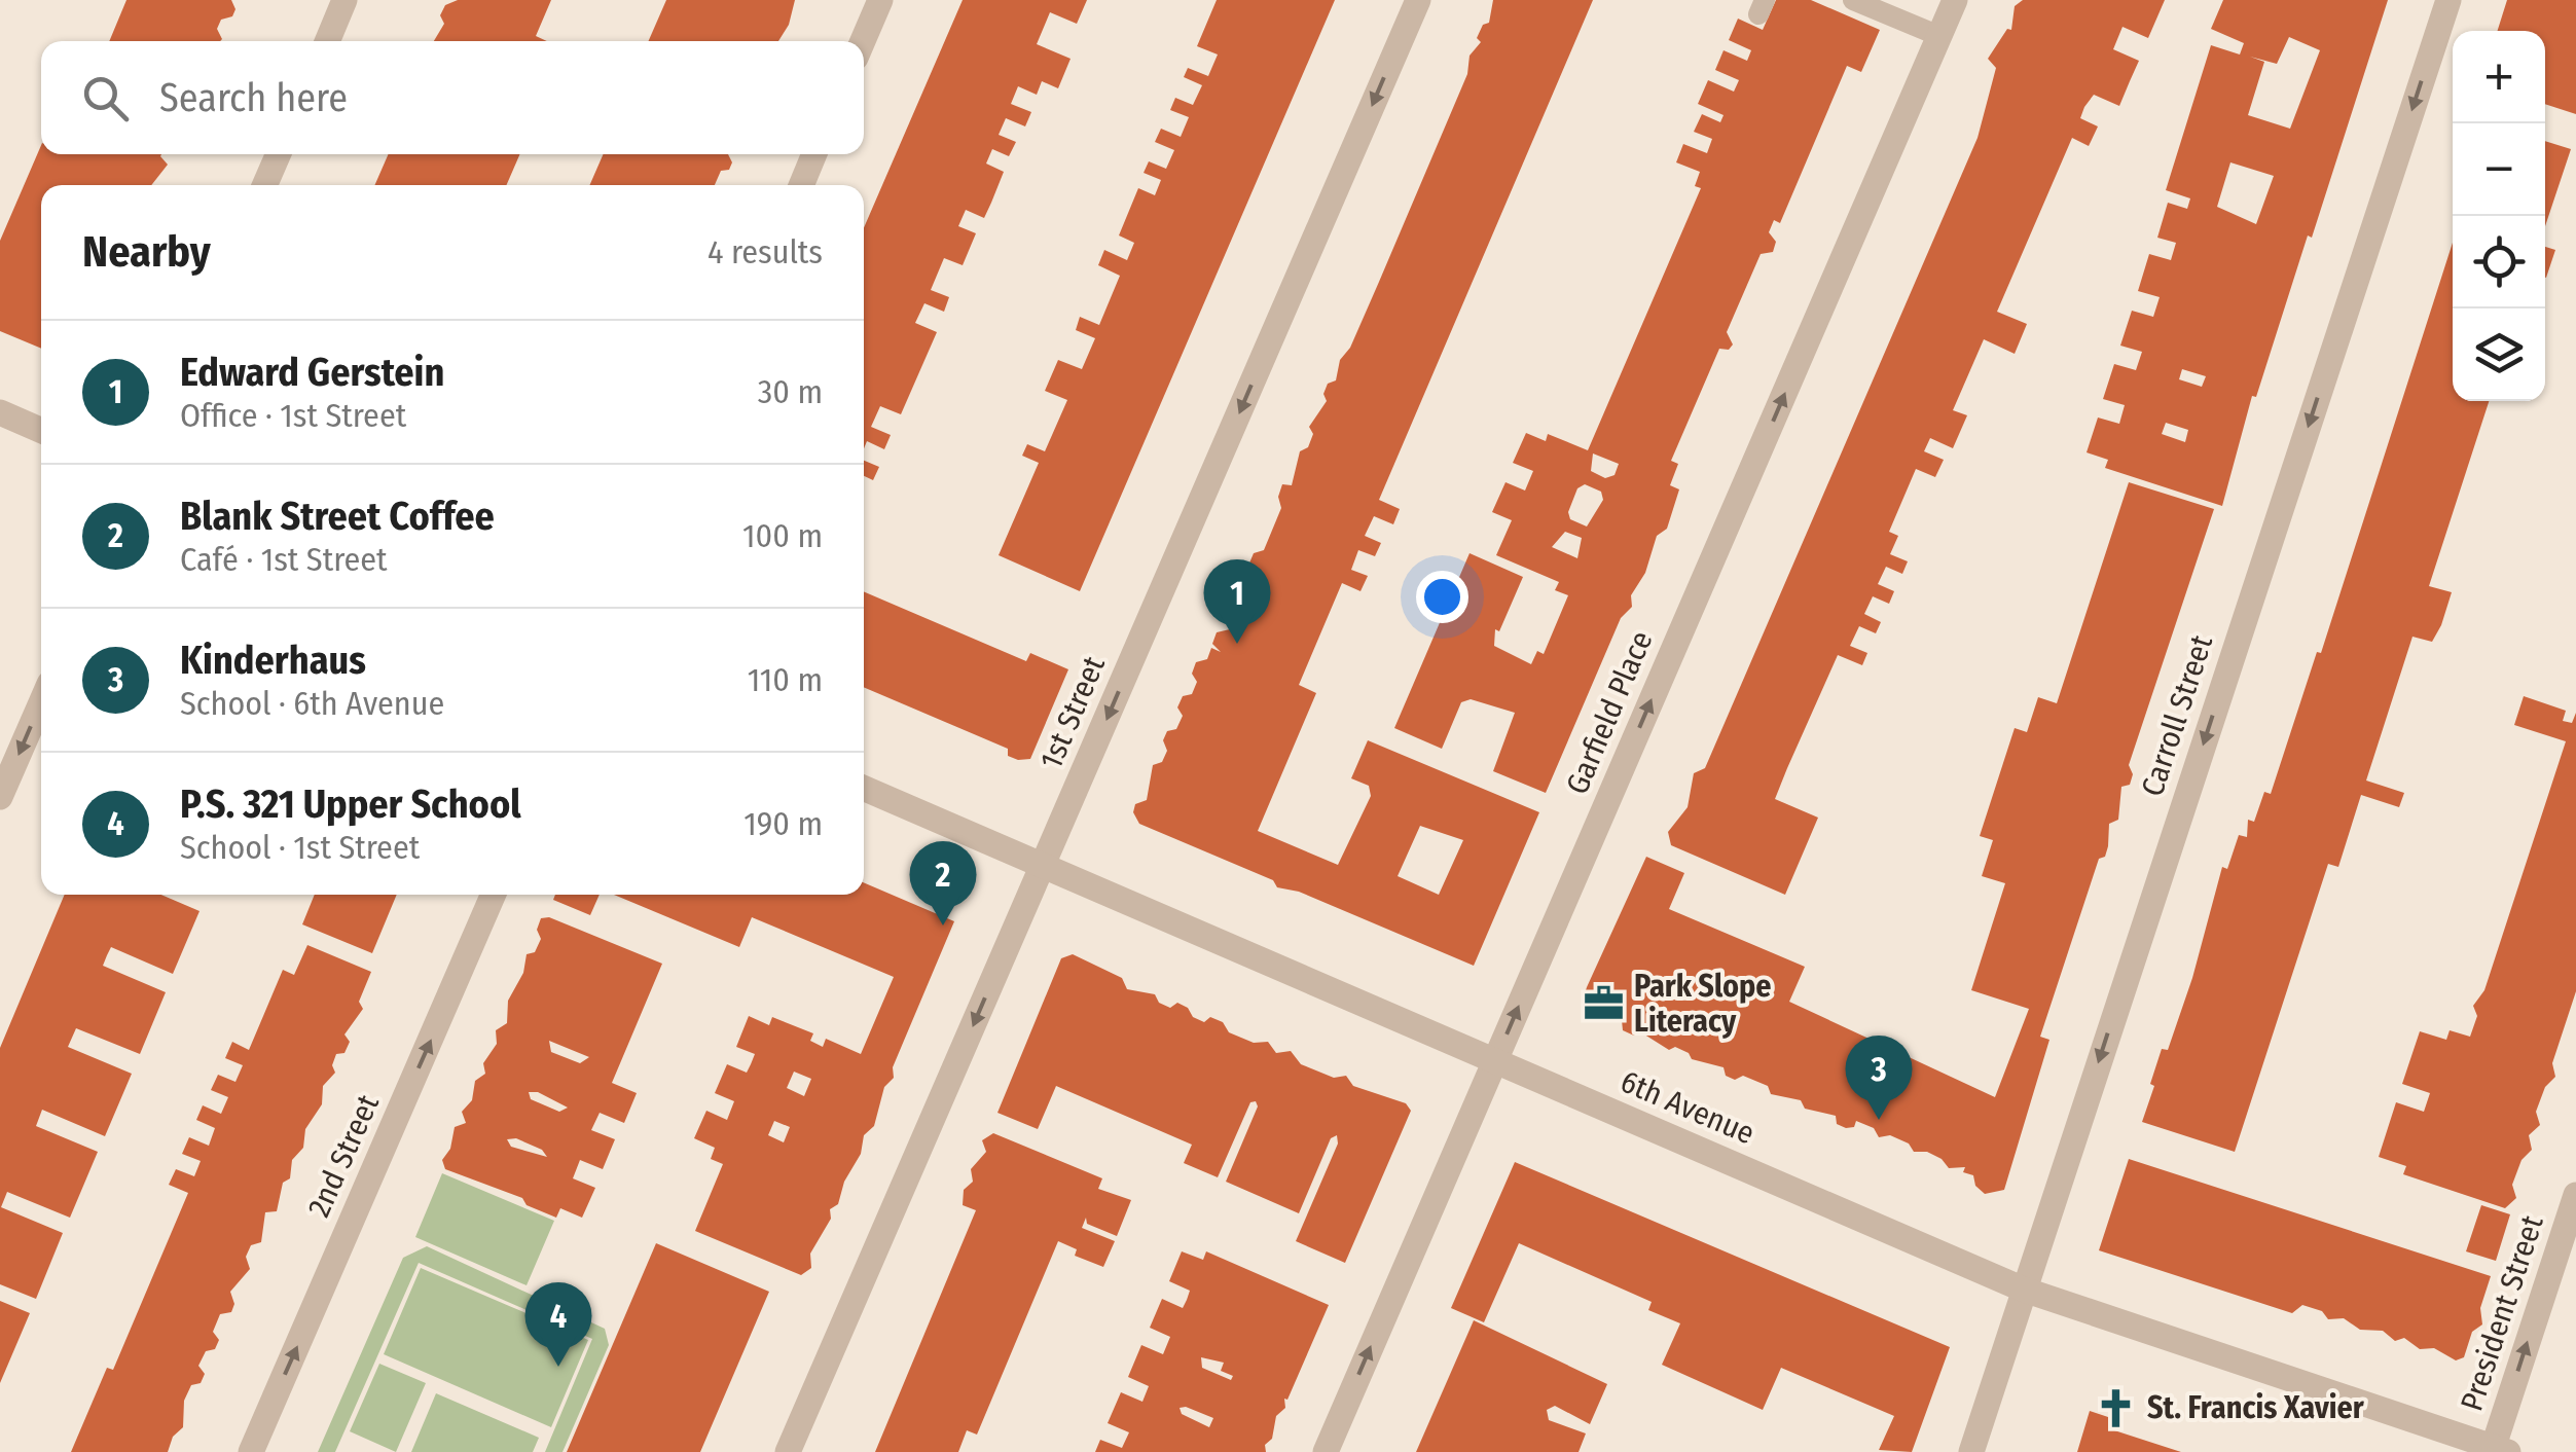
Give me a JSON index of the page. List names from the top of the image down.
{
  "streets": {
    "street": [
      "1st Street",
      "Garfield Place",
      "Carroll Street",
      "6th Avenue",
      "2nd Street",
      "President Street"
    ]
  },
  "crossings": [
    ["1st Street", "6th Avenue"],
    ["Garfield Place", "6th Avenue"],
    ["Carroll Street", "6th Avenue"],
    ["6th Avenue", "President Street"]
  ],
  "one_way": [
    "1st Street",
    "Garfield Place",
    "Carroll Street",
    "2nd Street",
    "President Street"
  ],
  "places": {
    "office": ["Park Slope Literacy"],
    "church": ["St. Francis Xavier"]
  },
  "page": {
    "map_buttons": ["+", "−"],
    "search": "Search here",
    "heading": ["Nearby", "4 results"],
    "list": [
      {
        "mark": "1",
        "name": "Edward Gerstein",
        "note": "Office · 1st Street",
        "value": "30 m"
      },
      {
        "mark": "2",
        "name": "Blank Street Coffee",
        "note": "Café · 1st Street",
        "value": "100 m"
      },
      {
        "mark": "3",
        "name": "Kinderhaus",
        "note": "School · 6th Avenue",
        "value": "110 m"
      },
      {
        "mark": "4",
        "name": "P.S. 321 Upper School",
        "note": "School · 1st Street",
        "value": "190 m"
      }
    ],
    "pins": [
      "1",
      "2",
      "3",
      "4"
    ]
  }
}
